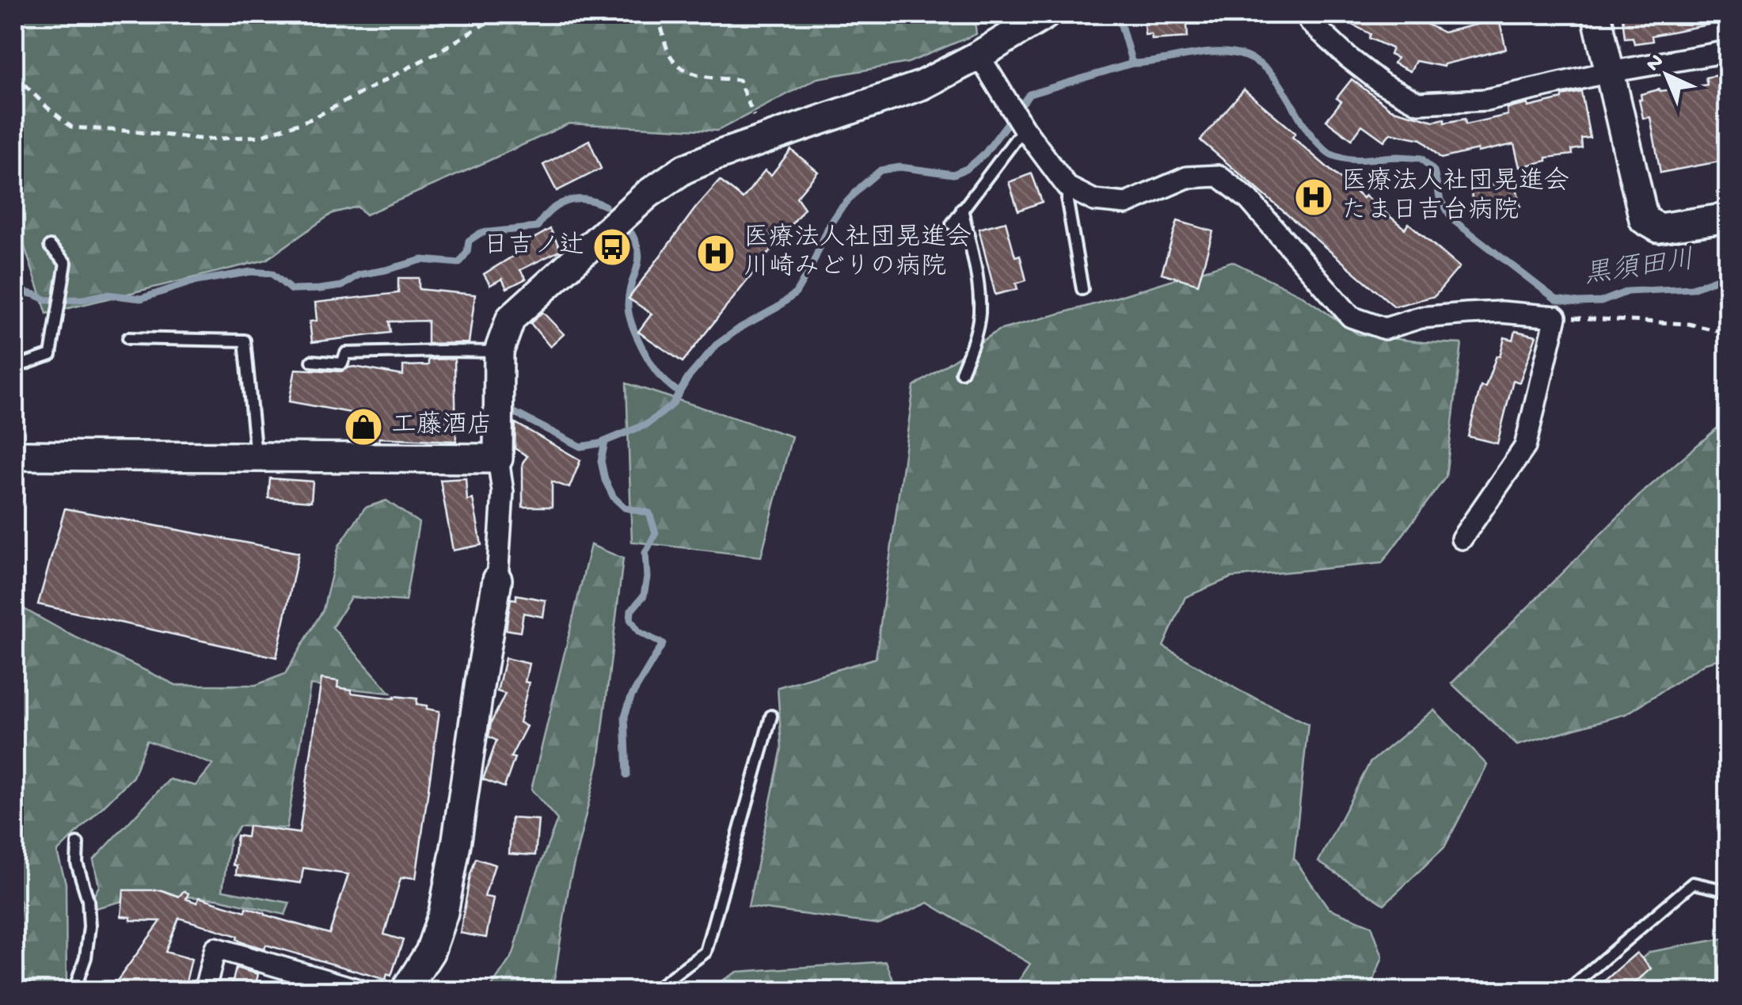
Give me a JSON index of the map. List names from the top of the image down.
{
  "water": ["黒須田川"],
  "places": {
    "hospital": ["医療法人社団晃進会 たま日吉台病院", "医療法人社団晃進会 川崎みどりの病院"],
    "bus stop": ["日吉ノ辻"],
    "shop": ["工藤酒店"]
  },
  "north": "top left"
}
